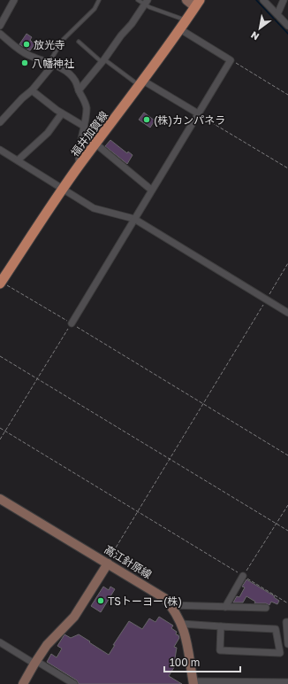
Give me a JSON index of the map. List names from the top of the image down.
{
  "streets": {
    "main road": ["福井加賀線", "高江針原線"]
  },
  "places": [
    "放光寺",
    "八幡神社",
    "(株)カンパネラ",
    "TSトーヨー(株)"
  ],
  "scale_bar": "100 m",
  "north": "bottom left"
}
